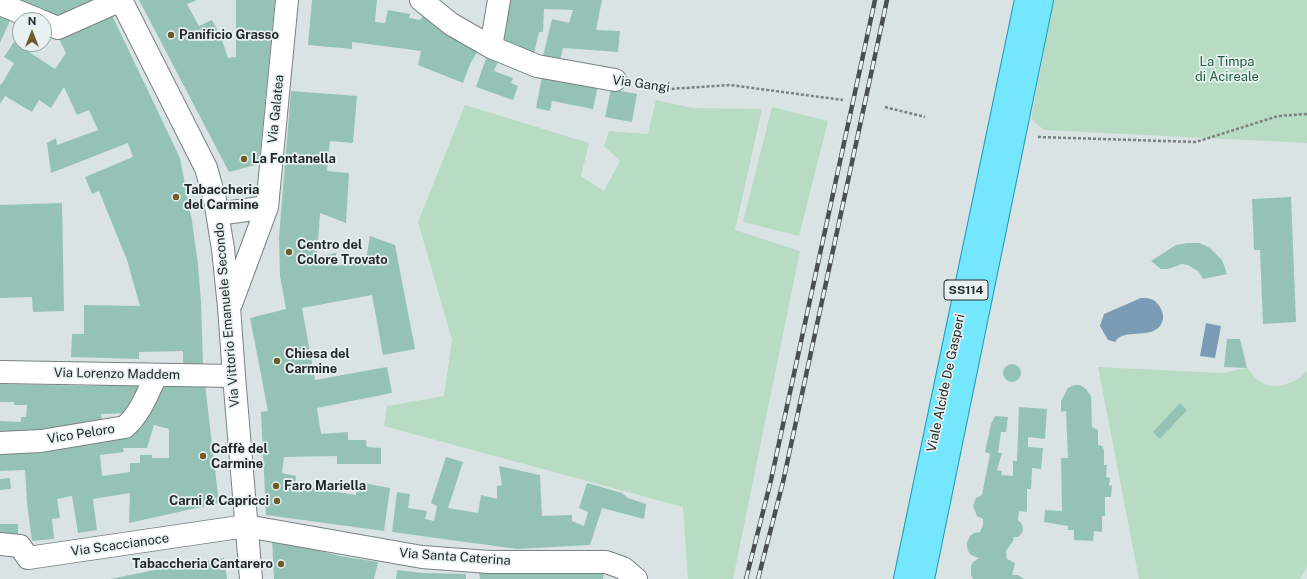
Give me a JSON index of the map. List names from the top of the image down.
{
  "streets": {
    "main road": ["SS114", "Viale Alcide De Gasperi"],
    "street": [
      "Via Gangi",
      "Via Galatea",
      "Via Vittorio Emanuele Secondo",
      "Via Lorenzo Maddem",
      "Vico Peloro",
      "Via Scaccianoce",
      "Via Santa Caterina"
    ]
  },
  "crossings": [
    ["Via Galatea", "Via Vittorio Emanuele Secondo"],
    ["Via Vittorio Emanuele Secondo", "Via Lorenzo Maddem"],
    ["Via Vittorio Emanuele Secondo", "Via Scaccianoce"],
    ["Via Vittorio Emanuele Secondo", "Via Santa Caterina"],
    ["Via Lorenzo Maddem", "Vico Peloro"],
    ["Via Scaccianoce", "Via Santa Caterina"]
  ],
  "parks": ["La Timpa di Acireale"],
  "places": [
    "Panificio Grasso",
    "La Fontanella",
    "Tabaccheria del Carmine",
    "Centro del Colore Trovato",
    "Chiesa del Carmine",
    "Caffè del Carmine",
    "Faro Mariella",
    "Carni & Capricci",
    "Tabaccheria Cantarero"
  ],
  "north": "top"
}
